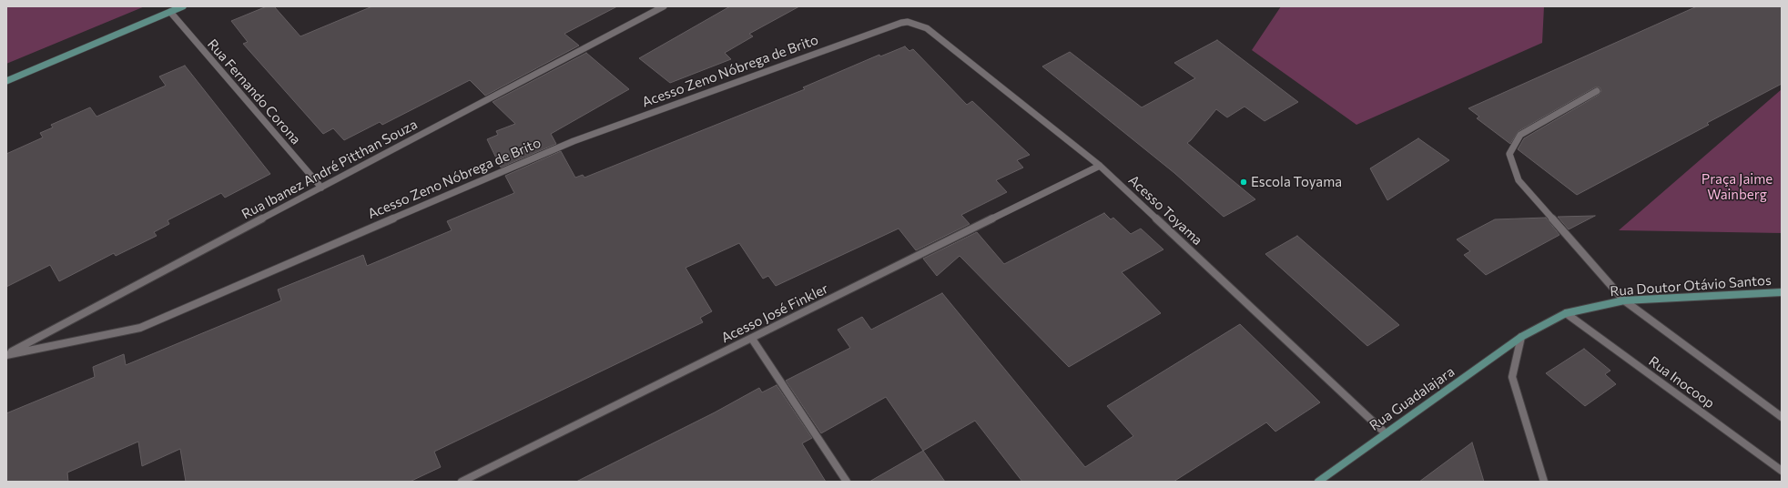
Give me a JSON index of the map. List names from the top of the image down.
{
  "streets": {
    "main road": ["Rua Doutor Otávio Santos", "Rua Guadalajara"],
    "street": [
      "Acesso Zeno Nóbrega de Brito",
      "Rua Fernando Corona",
      "Rua Ibanez André Pitthan Souza",
      "Acesso Toyama",
      "Acesso José Finkler",
      "Rua Inocoop"
    ]
  },
  "crossings": [
    ["Acesso Zeno Nóbrega de Brito", "Rua Ibanez André Pitthan Souza"],
    ["Acesso Zeno Nóbrega de Brito", "Acesso Toyama"],
    ["Rua Fernando Corona", "Rua Ibanez André Pitthan Souza"],
    ["Acesso Toyama", "Acesso José Finkler"],
    ["Acesso Toyama", "Rua Guadalajara"],
    ["Rua Doutor Otávio Santos", "Rua Inocoop"],
    ["Rua Doutor Otávio Santos", "Rua Guadalajara"]
  ],
  "parks": ["Praça Jaime Wainberg"],
  "places": ["Escola Toyama"]
}
